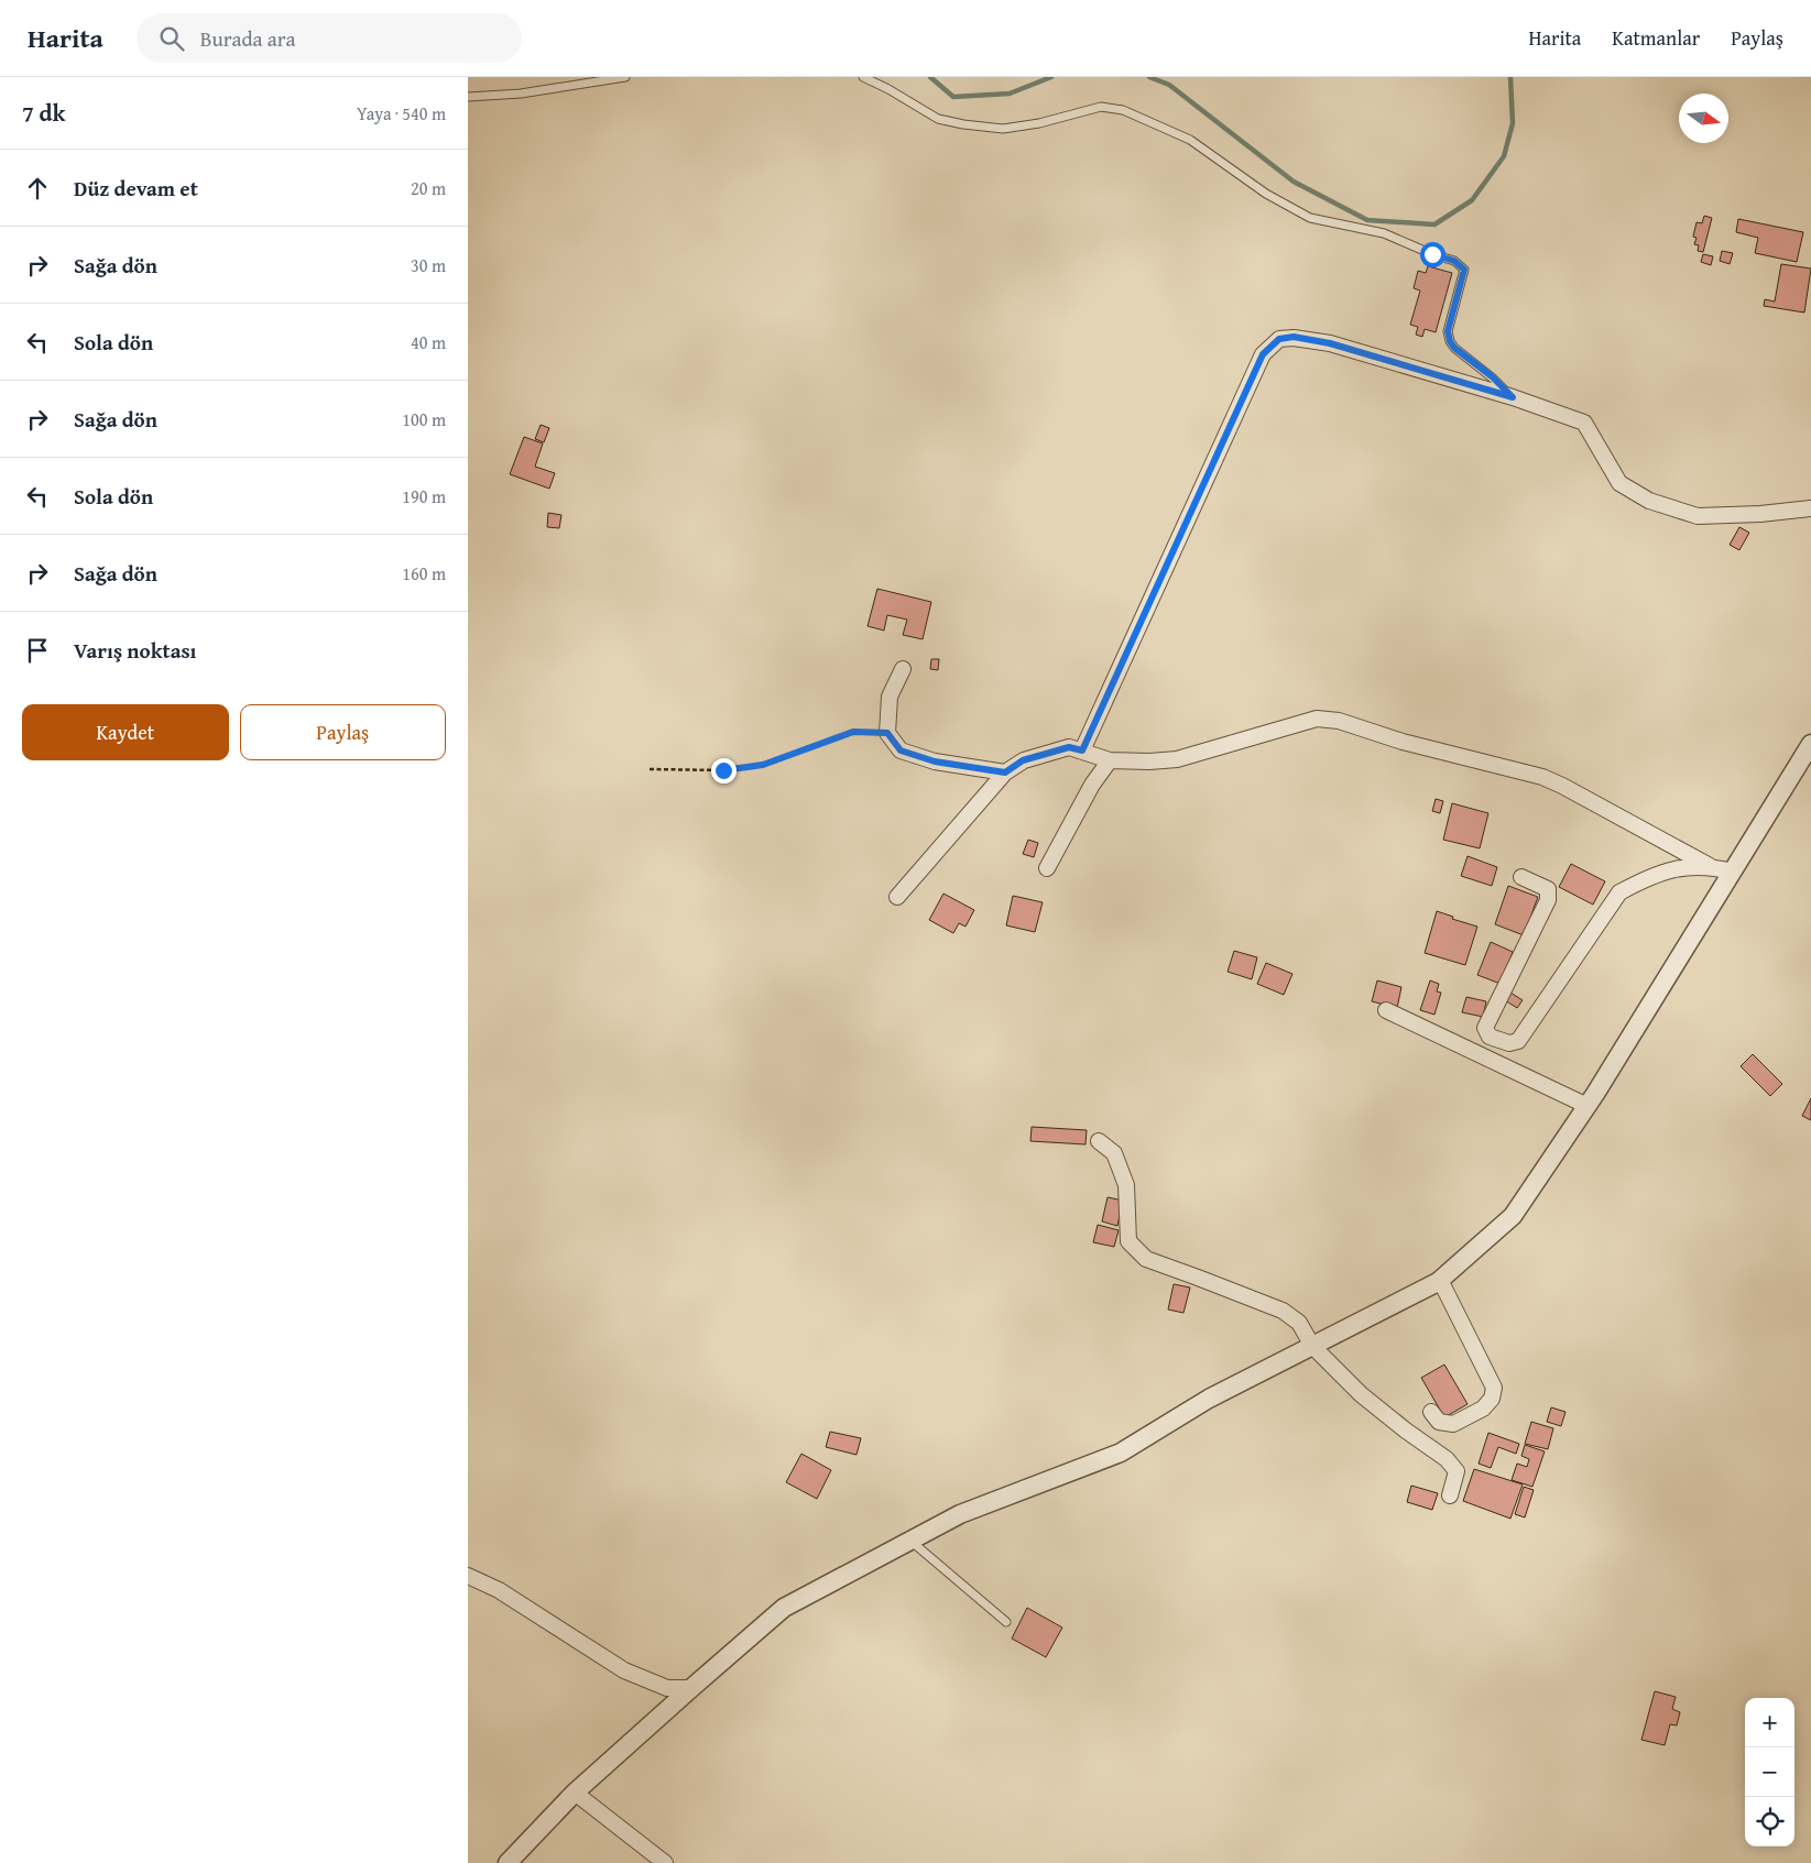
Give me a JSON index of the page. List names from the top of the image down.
{
  "north": "right",
  "page": {
    "header": "Harita",
    "search": "Burada ara",
    "nav": ["Harita", "Katmanlar", "Paylaş"],
    "heading": ["7 dk", "Yaya · 540 m"],
    "list": [
      ["Düz devam et", "20 m"],
      ["Sağa dön", "30 m"],
      ["Sola dön", "40 m"],
      ["Sağa dön", "100 m"],
      ["Sola dön", "190 m"],
      ["Sağa dön", "160 m"],
      "Varış noktası"
    ],
    "buttons": ["Kaydet", "Paylaş"],
    "map_buttons": ["+", "−"]
  }
}
